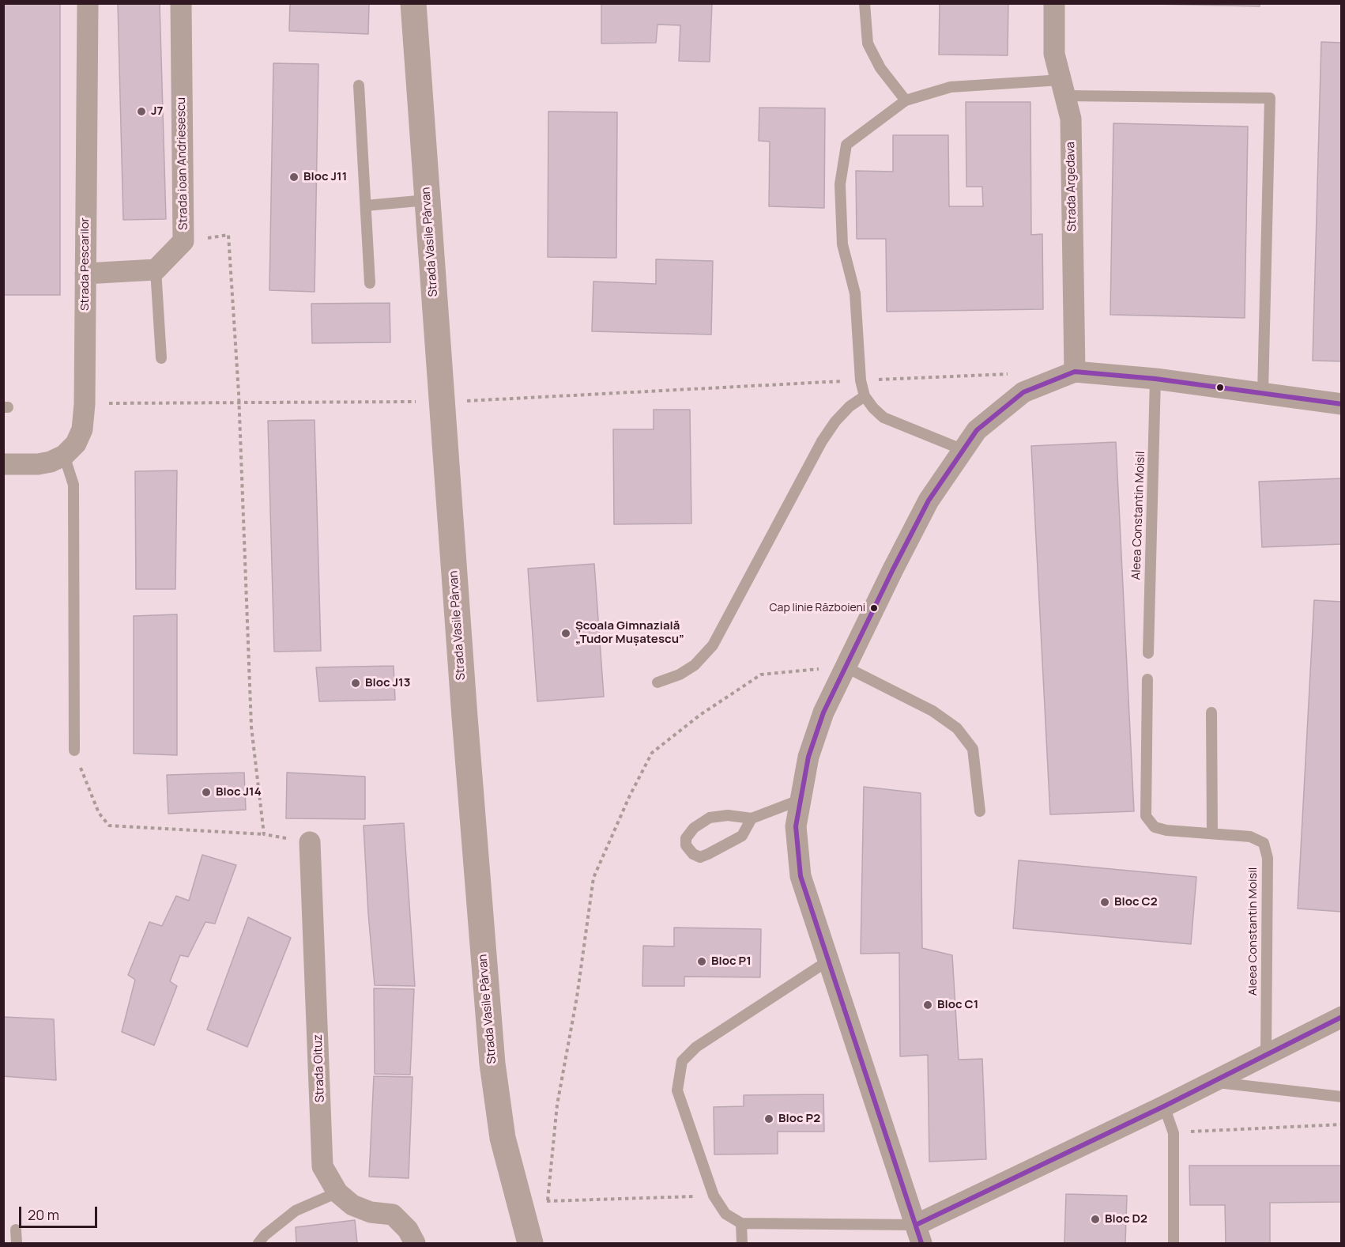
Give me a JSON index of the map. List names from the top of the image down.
{
  "streets": {
    "main road": ["Strada Vasile Pârvan"],
    "street": [
      "Strada ioan Andriesescu",
      "Strada Argedava",
      "Strada Pescarilor",
      "Strada Oituz"
    ],
    "lane": ["Aleea Constantin Moisil"]
  },
  "places": [
    "J7",
    "Bloc J11",
    "Cap linie Războieni",
    "Școala Gimnazială „Tudor Mușatescu”",
    "Bloc J13",
    "Bloc J14",
    "Bloc C2",
    "Bloc P1",
    "Bloc C1",
    "Bloc P2",
    "Bloc D2"
  ],
  "scale_bar": "20 m"
}
